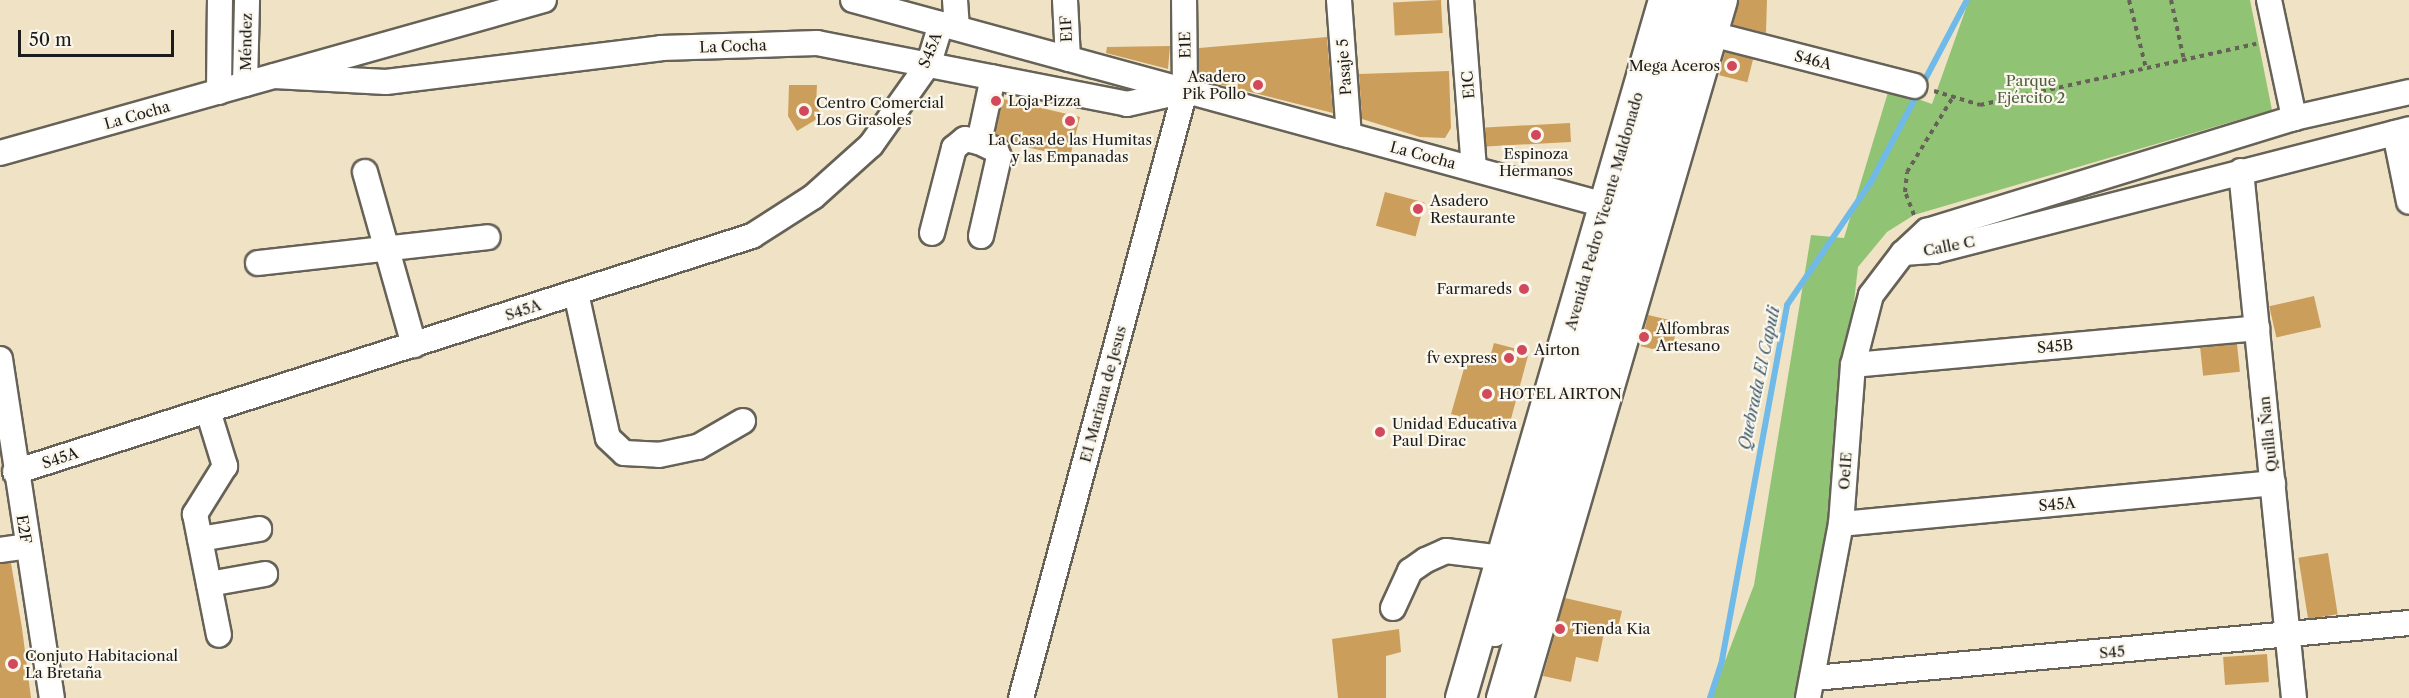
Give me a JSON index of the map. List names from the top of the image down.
{
  "streets": {
    "main road": ["Avenida Pedro Vicente Maldonado"],
    "street": [
      "E1F",
      "Méndez",
      "E1E",
      "La Cocha",
      "S45A",
      "S46A",
      "Pasaje 5",
      "E1C",
      "Calle C",
      "S45B",
      "E1 Mariana de Jesus",
      "Quilla Ñan",
      "Oe1E",
      "E2F",
      "S45"
    ]
  },
  "crossings": [
    ["E1F", "La Cocha"],
    ["Méndez", "La Cocha"],
    ["E1E", "La Cocha"],
    ["E1E", "E1 Mariana de Jesus"],
    ["La Cocha", "S45A"],
    ["La Cocha", "Pasaje 5"],
    ["La Cocha", "E1C"],
    ["La Cocha", "Avenida Pedro Vicente Maldonado"],
    ["La Cocha", "E1 Mariana de Jesus"],
    ["S45A", "Quilla Ñan"],
    ["S45A", "Oe1E"],
    ["S45A", "E2F"],
    ["S46A", "Avenida Pedro Vicente Maldonado"],
    ["Calle C", "Quilla Ñan"],
    ["Calle C", "Oe1E"],
    ["S45B", "Quilla Ñan"],
    ["S45B", "Oe1E"],
    ["Quilla Ñan", "S45"],
    ["Oe1E", "S45"]
  ],
  "water": ["Quebrada El Capuli"],
  "parks": ["Parque Ejército 2"],
  "places": [
    "Mega Aceros",
    "Asadero Pik Pollo",
    "Loja Pizza",
    "Centro Comercial Los Girasoles",
    "La Casa de las Humitas y las Empanadas",
    "Espinoza Hermanos",
    "Asadero Restaurante",
    "Farmareds",
    "Alfombras Artesano",
    "Airton",
    "fv express",
    "HOTEL AIRTON",
    "Unidad Educativa Paul Dirac",
    "Tienda Kia",
    "Conjuto Habitacional La Bretaña"
  ],
  "scale_bar": "50 m"
}
